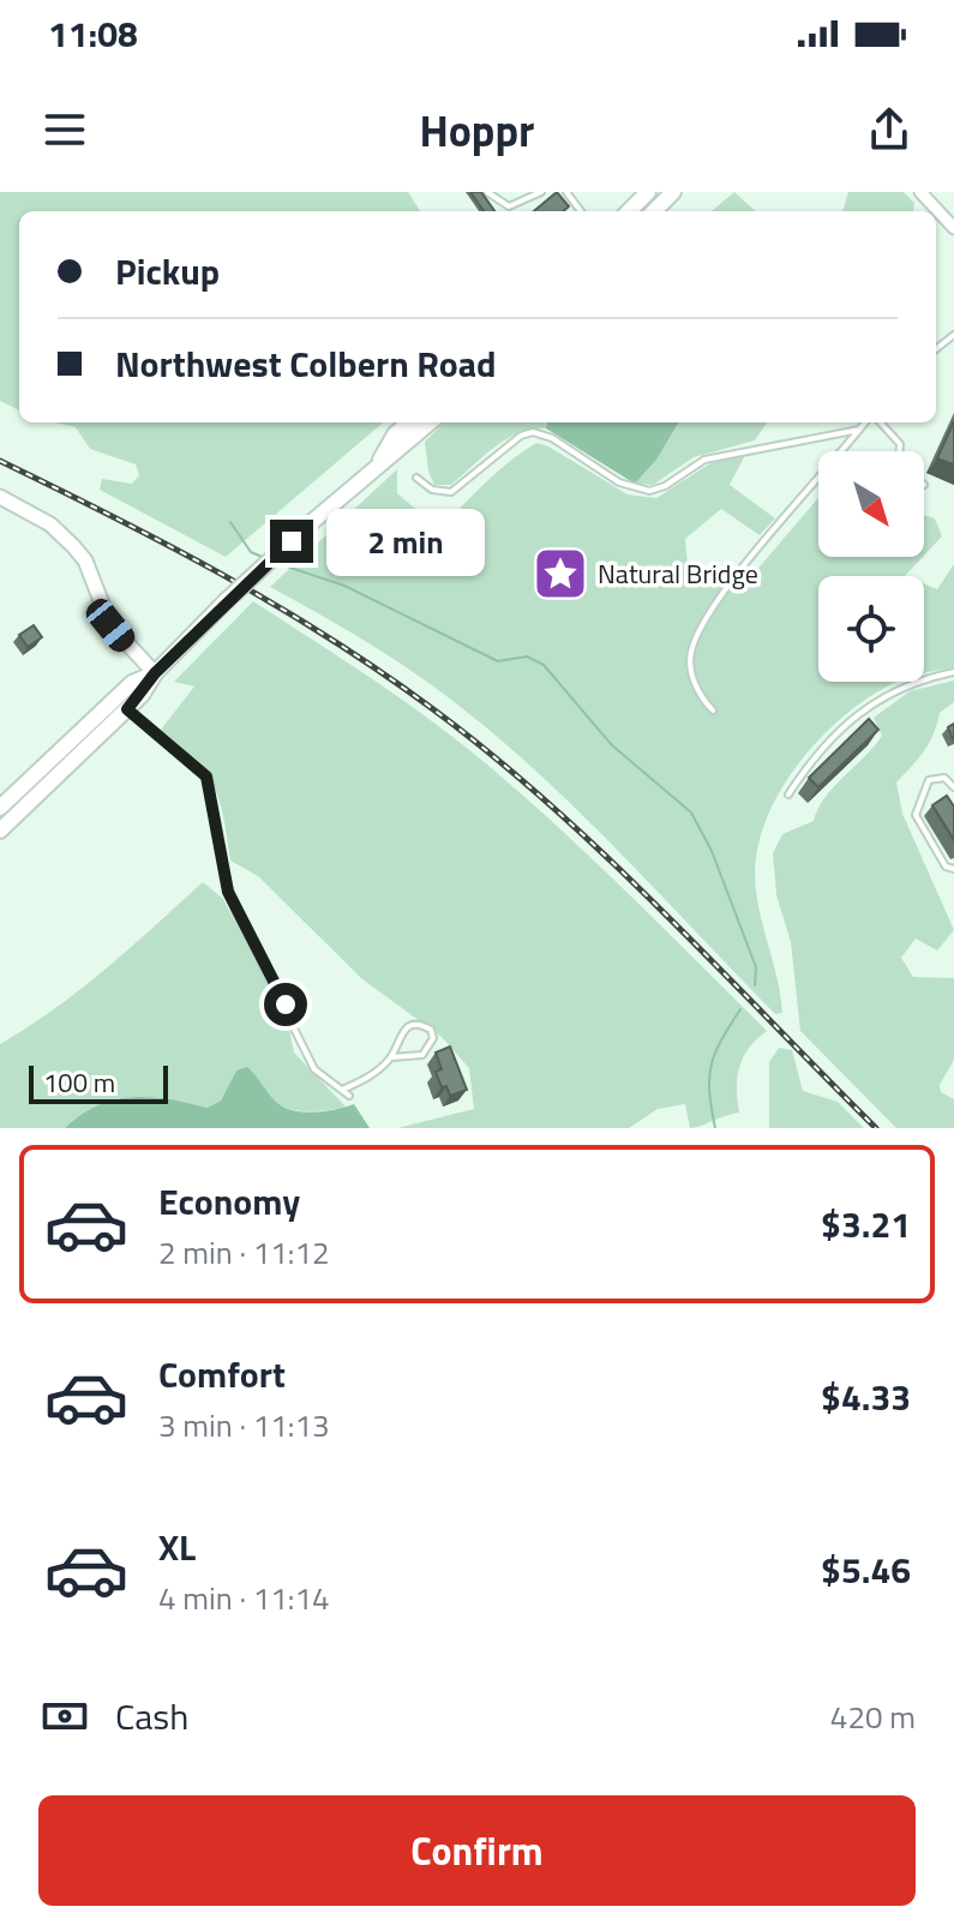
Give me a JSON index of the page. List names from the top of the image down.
{
  "places": {
    "place": ["Natural Bridge"]
  },
  "scale_bar": "100 m",
  "north": "bottom right",
  "page": {
    "status": "11:08",
    "header": "Hoppr",
    "banner": ["Pickup", "Northwest Colbern Road"],
    "bubble": "2 min",
    "scale": "100 m",
    "list": [
      {
        "name": "Economy",
        "note": "2 min · 11:12",
        "value": "$3.21"
      },
      {
        "name": "Comfort",
        "note": "3 min · 11:13",
        "value": "$4.33"
      },
      {
        "name": "XL",
        "note": "4 min · 11:14",
        "value": "$5.46"
      }
    ],
    "pay": ["Cash", "420 m"],
    "buttons": "Confirm"
  }
}
